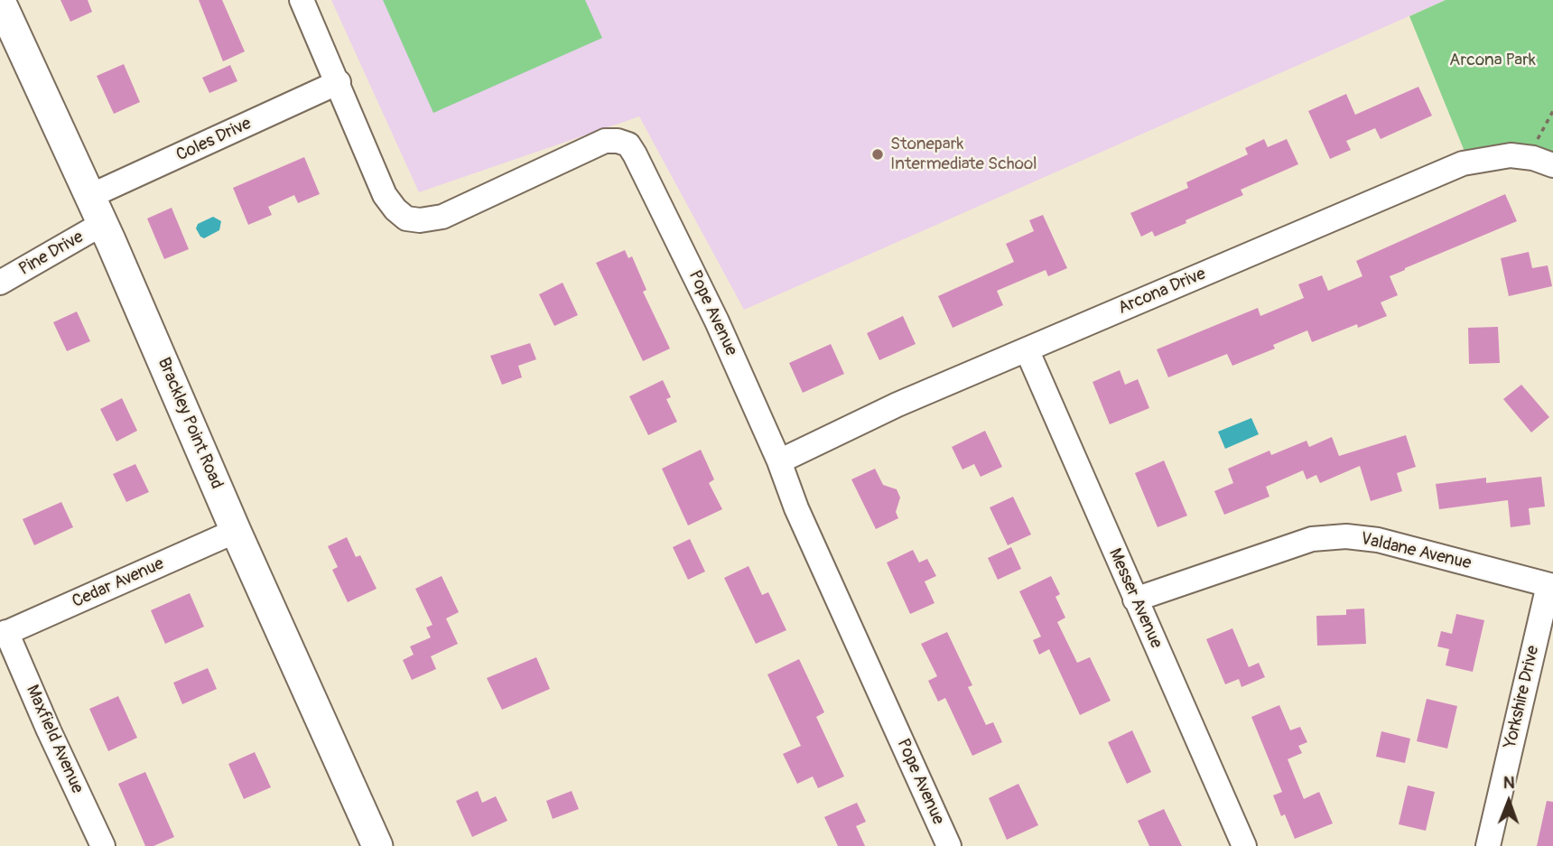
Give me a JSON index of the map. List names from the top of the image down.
{
  "streets": {
    "main road": ["Brackley Point Road"],
    "street": [
      "Coles Drive",
      "Pine Drive",
      "Arcona Drive",
      "Pope Avenue",
      "Valdane Avenue",
      "Cedar Avenue",
      "Messer Avenue",
      "Yorkshire Drive",
      "Maxfield Avenue"
    ]
  },
  "crossings": [
    ["Coles Drive", "Pope Avenue"],
    ["Coles Drive", "Brackley Point Road"],
    ["Pine Drive", "Brackley Point Road"],
    ["Arcona Drive", "Pope Avenue"],
    ["Arcona Drive", "Messer Avenue"],
    ["Brackley Point Road", "Cedar Avenue"],
    ["Valdane Avenue", "Messer Avenue"],
    ["Valdane Avenue", "Yorkshire Drive"],
    ["Cedar Avenue", "Maxfield Avenue"]
  ],
  "parks": ["Arcona Park"],
  "places": ["Stonepark Intermediate School"],
  "north": "top"
}
